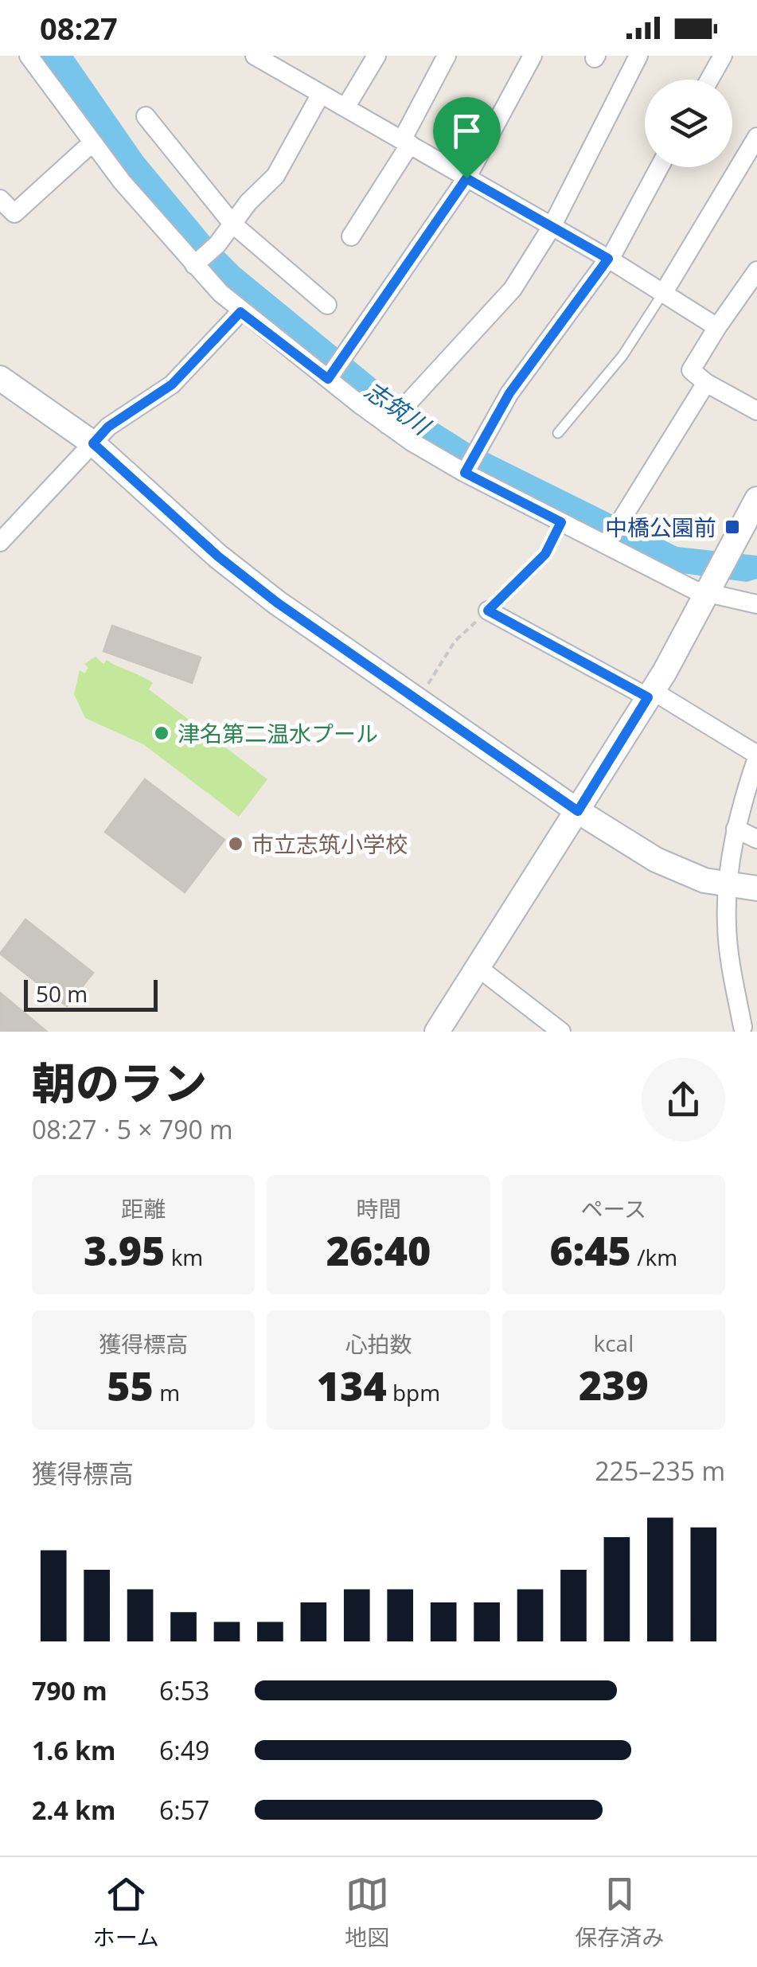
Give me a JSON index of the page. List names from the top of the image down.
{
  "water": ["志筑川"],
  "places": {
    "transit": ["中橋公園前"],
    "other": ["津名第二温水プール", "市立志筑小学校"]
  },
  "scale_bar": "50 m",
  "page": {
    "status": "08:27",
    "scale": "50 m",
    "heading": ["朝のラン", "08:27 · 5 × 790 m"],
    "stats": [
      ["距離", "3.95 km"],
      ["時間", "26:40"],
      ["ペース", "6:45 /km"],
      ["獲得標高", "55 m"],
      ["心拍数", "134 bpm"],
      ["kcal", "239"]
    ],
    "chart": ["獲得標高", "225–235 m"],
    "list": [
      {
        "name": "790 m",
        "note": "6:53"
      },
      {
        "name": "1.6 km",
        "note": "6:49"
      },
      {
        "name": "2.4 km",
        "note": "6:57"
      }
    ],
    "tabs": ["ホーム", "地図", "保存済み"]
  }
}
